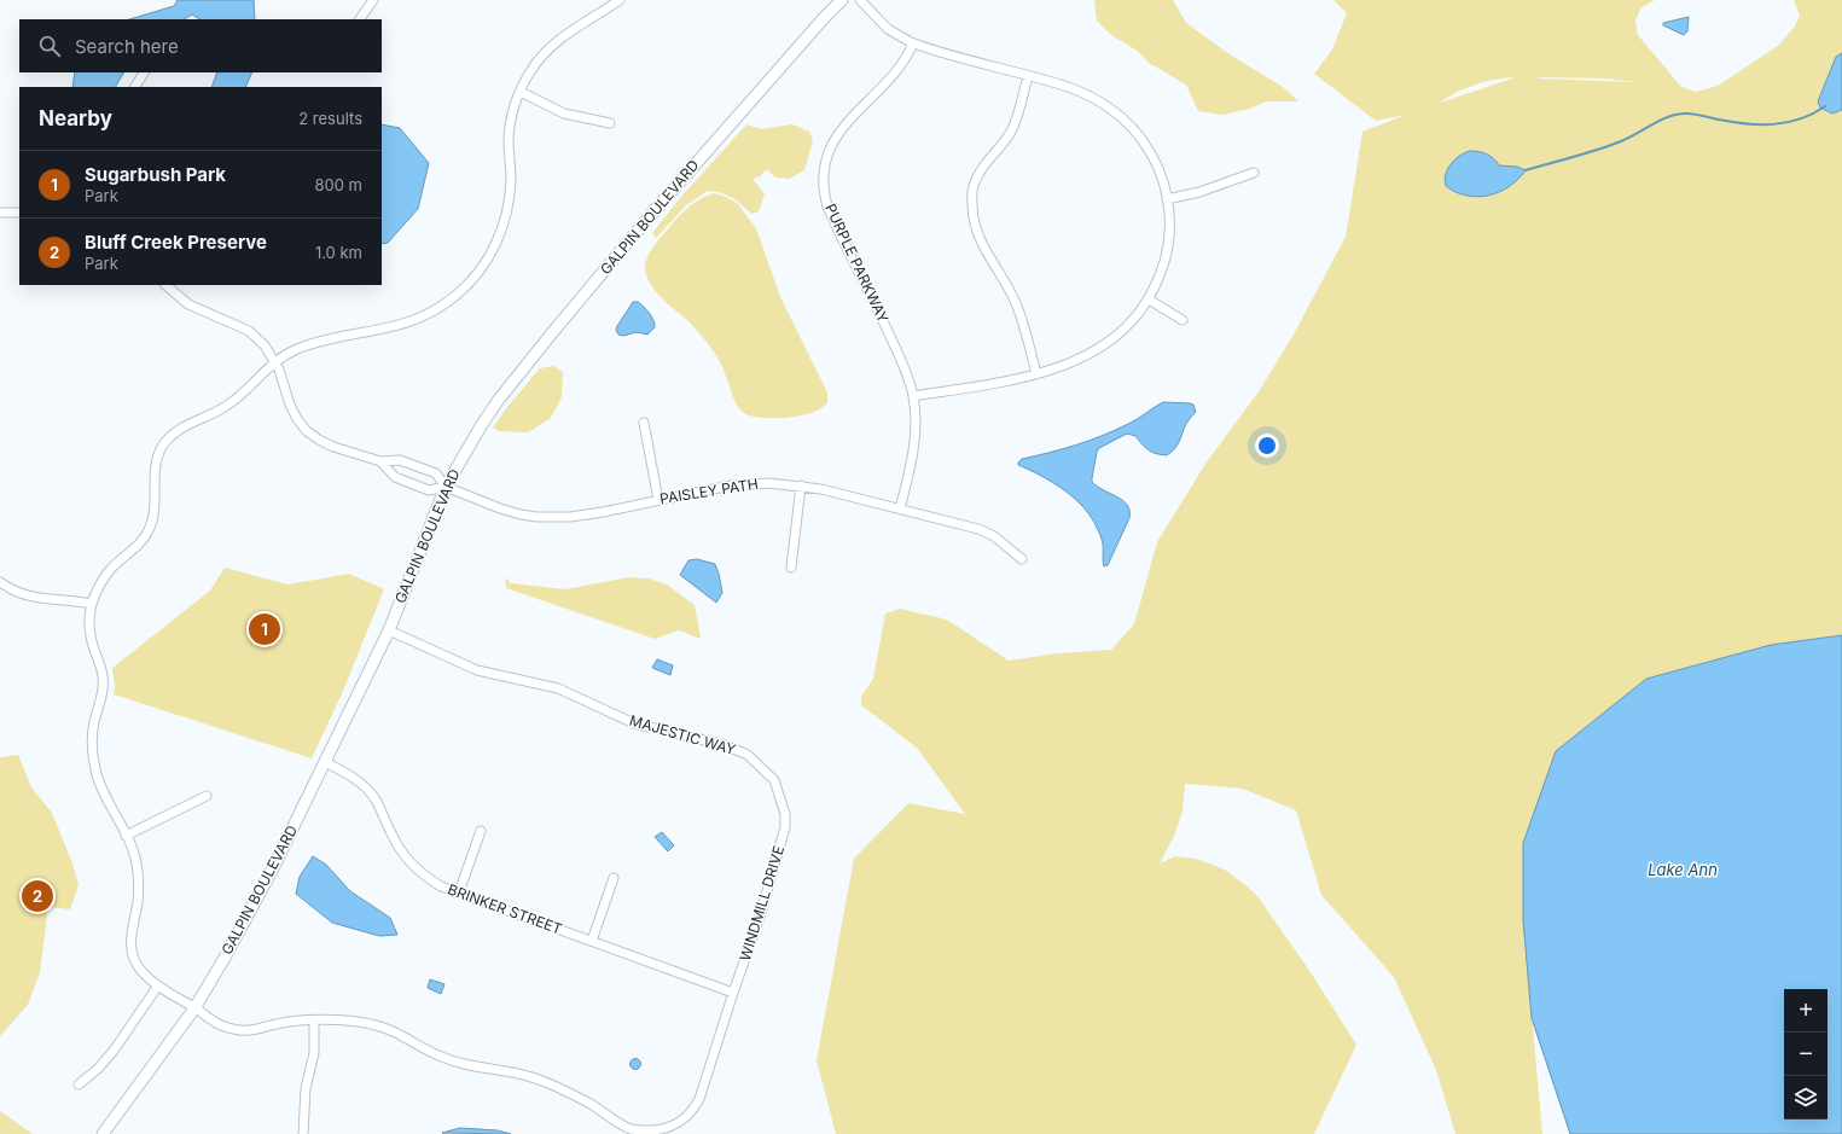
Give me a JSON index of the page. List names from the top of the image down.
{
  "streets": {
    "street": [
      "GALPIN BOULEVARD",
      "PURPLE PARKWAY",
      "PAISLEY PATH",
      "MAJESTIC WAY",
      "WINDMILL DRIVE",
      "BRINKER STREET"
    ]
  },
  "crossings": [
    ["GALPIN BOULEVARD", "PAISLEY PATH"],
    ["GALPIN BOULEVARD", "MAJESTIC WAY"],
    ["GALPIN BOULEVARD", "WINDMILL DRIVE"],
    ["GALPIN BOULEVARD", "BRINKER STREET"],
    ["PURPLE PARKWAY", "PAISLEY PATH"],
    ["MAJESTIC WAY", "WINDMILL DRIVE"],
    ["WINDMILL DRIVE", "BRINKER STREET"]
  ],
  "water": ["Lake Ann"],
  "page": {
    "search": "Search here",
    "heading": ["Nearby", "2 results"],
    "list": [
      {
        "mark": "1",
        "name": "Sugarbush Park",
        "note": "Park",
        "value": "800 m"
      },
      {
        "mark": "2",
        "name": "Bluff Creek Preserve",
        "note": "Park",
        "value": "1.0 km"
      }
    ],
    "pins": ["1", "2"],
    "map_buttons": ["+", "−"]
  }
}
